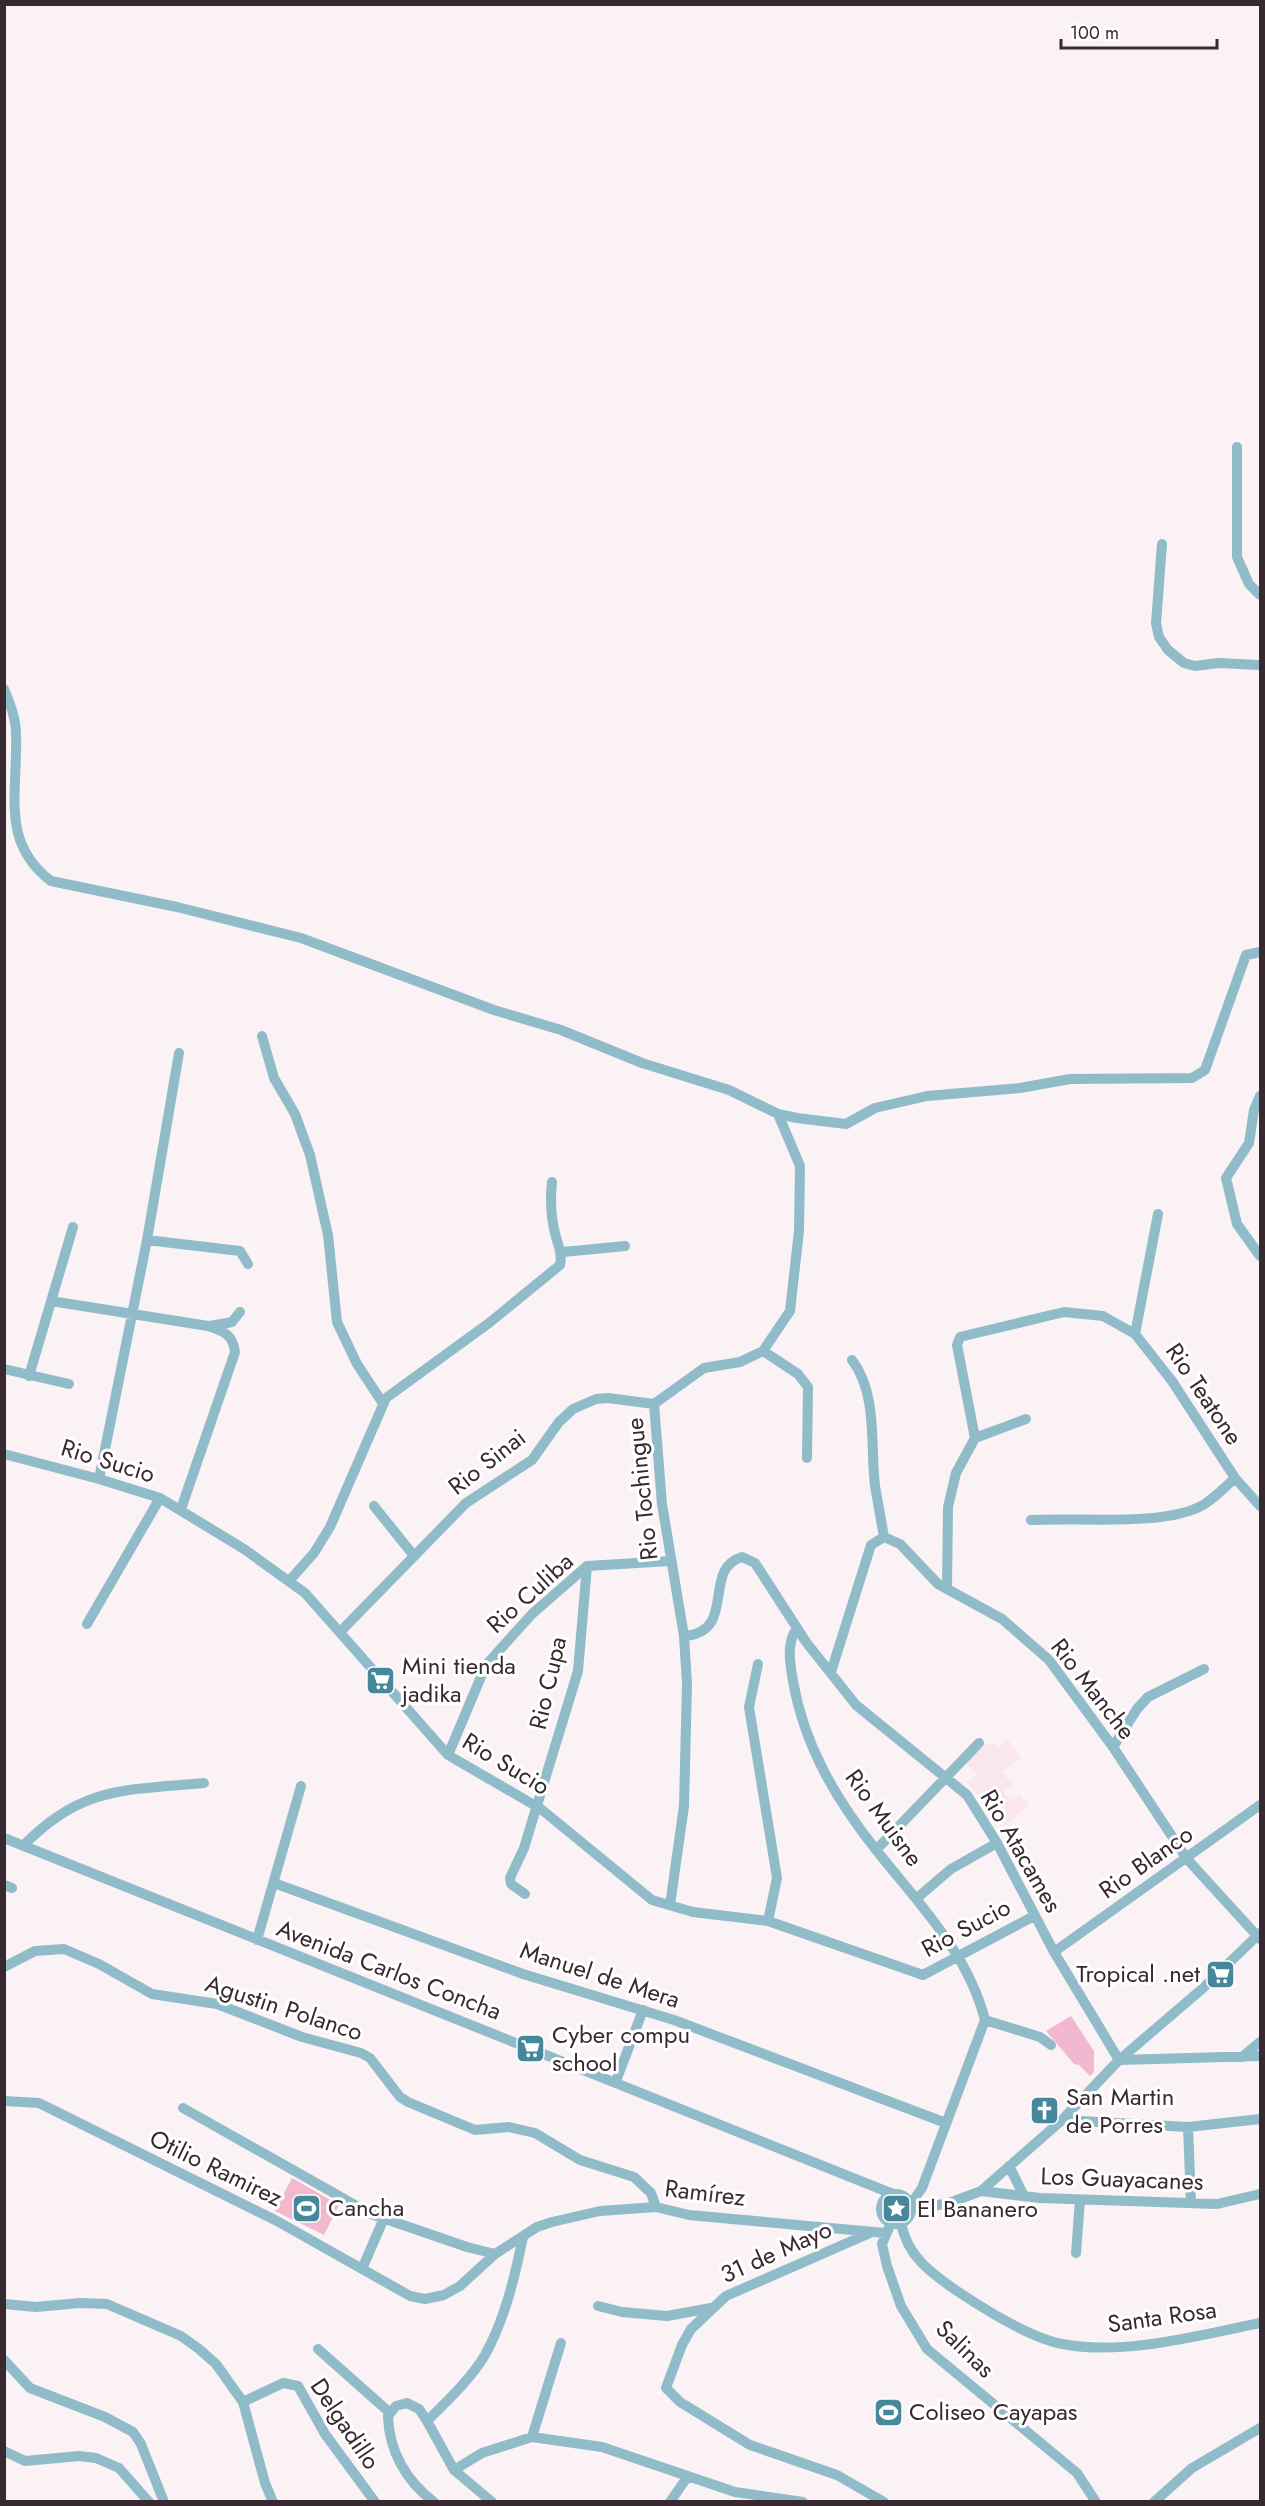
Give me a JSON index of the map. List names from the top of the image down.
{
  "streets": {
    "street": [
      "Rio Teatone",
      "Rio Sucio",
      "Rio Sinai",
      "Rio Tochingue",
      "Rio Culiba",
      "Rio Cupa",
      "Rio Manche",
      "Rio Muisne",
      "Rio Atacames",
      "Rio Blanco",
      "Avenida Carlos Concha",
      "Manuel de Mera",
      "Agustin Polanco",
      "Otilio Ramirez",
      "Los Guayacanes",
      "Ramírez",
      "31 de Mayo",
      "Santa Rosa",
      "Salinas",
      "Delgadillo"
    ]
  },
  "crossings": [
    ["Rio Sucio", "Rio Sinai"],
    ["Rio Sucio", "Rio Tochingue"],
    ["Rio Sucio", "Rio Culiba"],
    ["Rio Sucio", "Rio Cupa"],
    ["Rio Sucio", "Rio Muisne"],
    ["Rio Sucio", "Rio Atacames"],
    ["Rio Sinai", "Rio Tochingue"],
    ["Rio Tochingue", "Rio Culiba"],
    ["Rio Tochingue", "Rio Atacames"],
    ["Rio Culiba", "Rio Cupa"],
    ["Rio Manche", "Rio Blanco"],
    ["Rio Muisne", "Rio Atacames"],
    ["Rio Atacames", "Rio Blanco"],
    ["Avenida Carlos Concha", "Santa Rosa"],
    ["Agustin Polanco", "Ramírez"],
    ["Otilio Ramirez", "Ramírez"],
    ["Ramírez", "31 de Mayo"],
    ["Ramírez", "Salinas"]
  ],
  "places": {
    "supermarket": ["Mini tienda jadika", "Tropical .net", "Cyber compu school"],
    "church": ["San Martin de Porres"],
    "sports": ["Cancha", "Coliseo Cayapas"],
    "place": ["El Bananero"]
  },
  "scale_bar": "100 m"
}
